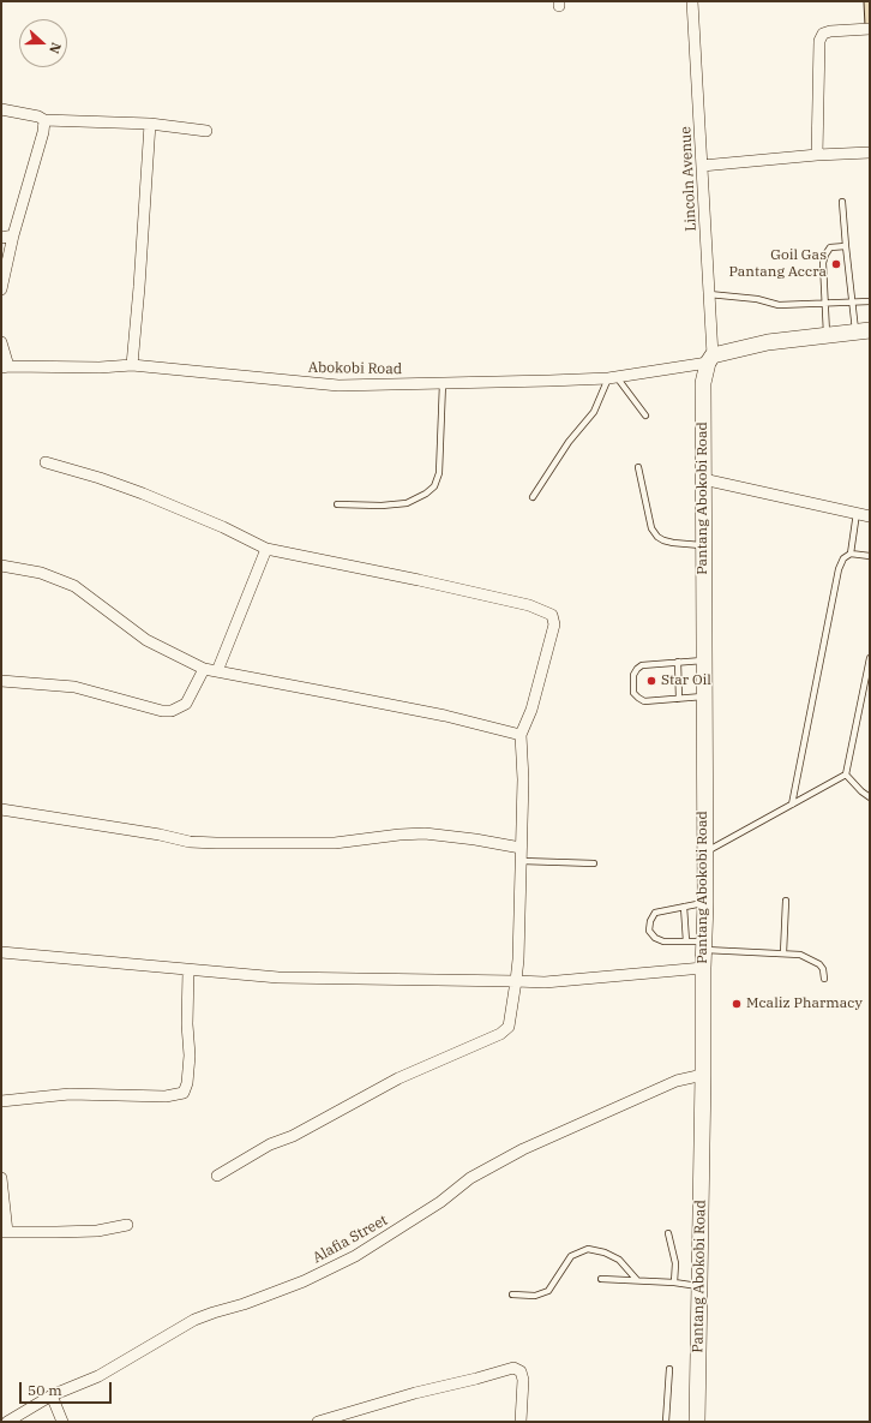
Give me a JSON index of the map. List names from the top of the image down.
{
  "streets": {
    "street": [
      "Lincoln Avenue",
      "Abokobi Road",
      "Pantang Abokobi Road",
      "Alafia Street"
    ]
  },
  "crossings": [
    ["Lincoln Avenue", "Abokobi Road"],
    ["Lincoln Avenue", "Pantang Abokobi Road"],
    ["Abokobi Road", "Pantang Abokobi Road"],
    ["Pantang Abokobi Road", "Alafia Street"]
  ],
  "places": ["Goil Gas Pantang Accra", "Star Oil", "Mcaliz Pharmacy"],
  "scale_bar": "50 m",
  "north": "right"
}
